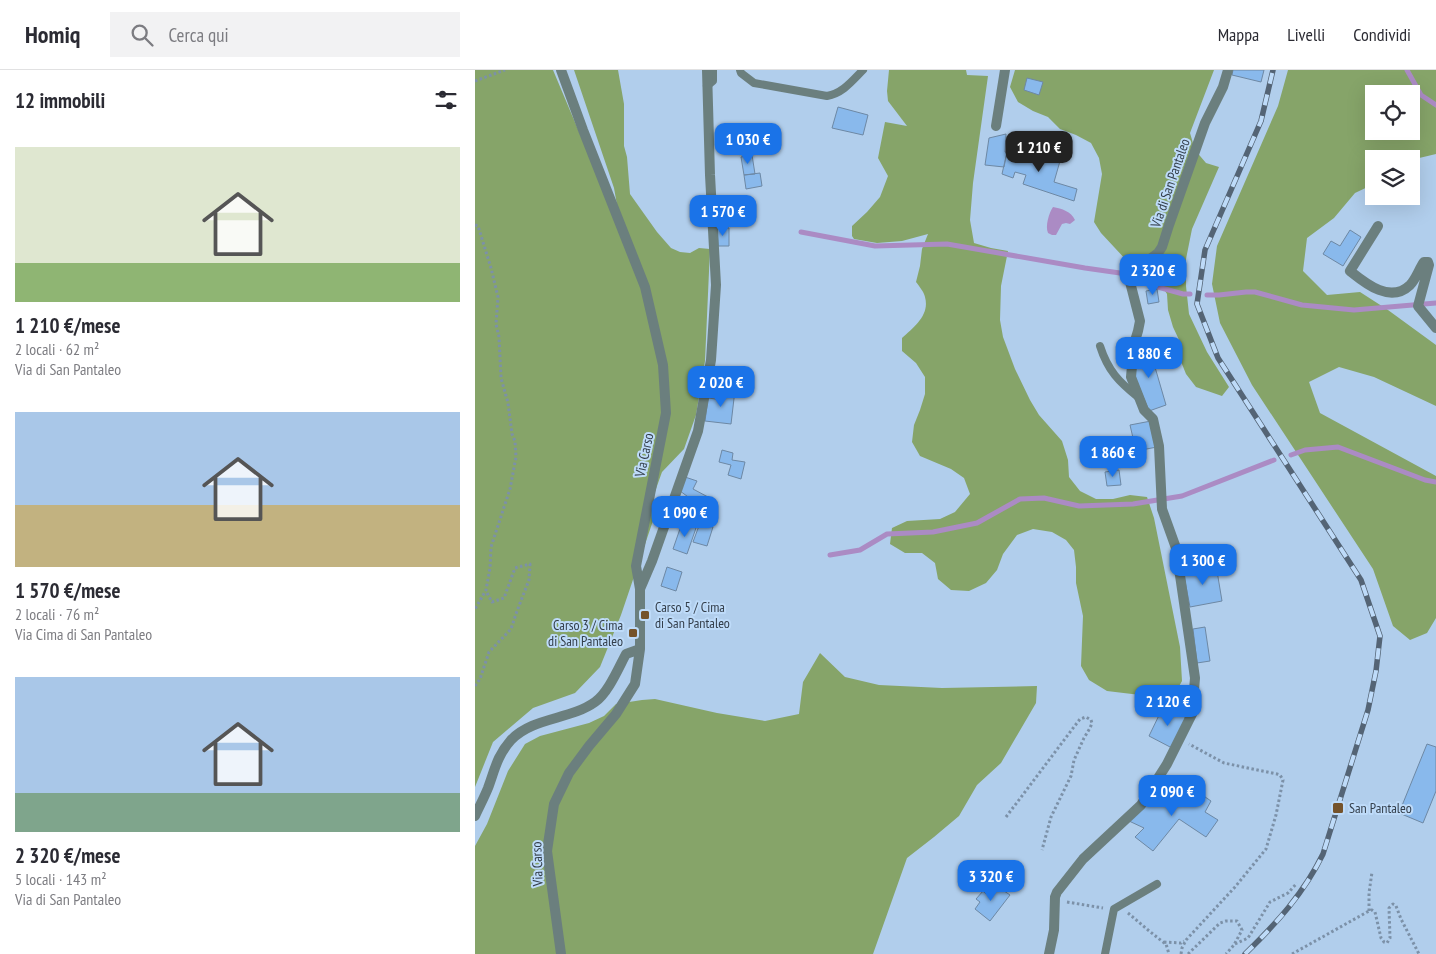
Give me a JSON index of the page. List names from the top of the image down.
{
  "streets": {
    "street": ["Via di San Pantaleo", "Via Carso"]
  },
  "places": {
    "transit": ["Carso 5 / Cima di San Pantaleo", "Carso 3 / Cima di San Pantaleo", "San Pantaleo"]
  },
  "page": {
    "header": "Homiq",
    "search": "Cerca qui",
    "nav": ["Mappa", "Livelli", "Condividi"],
    "heading": "12 immobili",
    "price": [
      "1 030 €",
      "1 210 €",
      "1 570 €",
      "2 320 €",
      "1 880 €",
      "2 020 €",
      "1 860 €",
      "1 090 €",
      "1 300 €",
      "2 120 €",
      "2 090 €",
      "3 320 €"
    ],
    "list": [
      {
        "name": "1 210 €/mese",
        "note": "2 locali · 62 m² · Via di San Pantaleo"
      },
      {
        "name": "1 570 €/mese",
        "note": "2 locali · 76 m² · Via Cima di San Pantaleo"
      },
      {
        "name": "2 320 €/mese",
        "note": "5 locali · 143 m² · Via di San Pantaleo"
      }
    ]
  }
}
